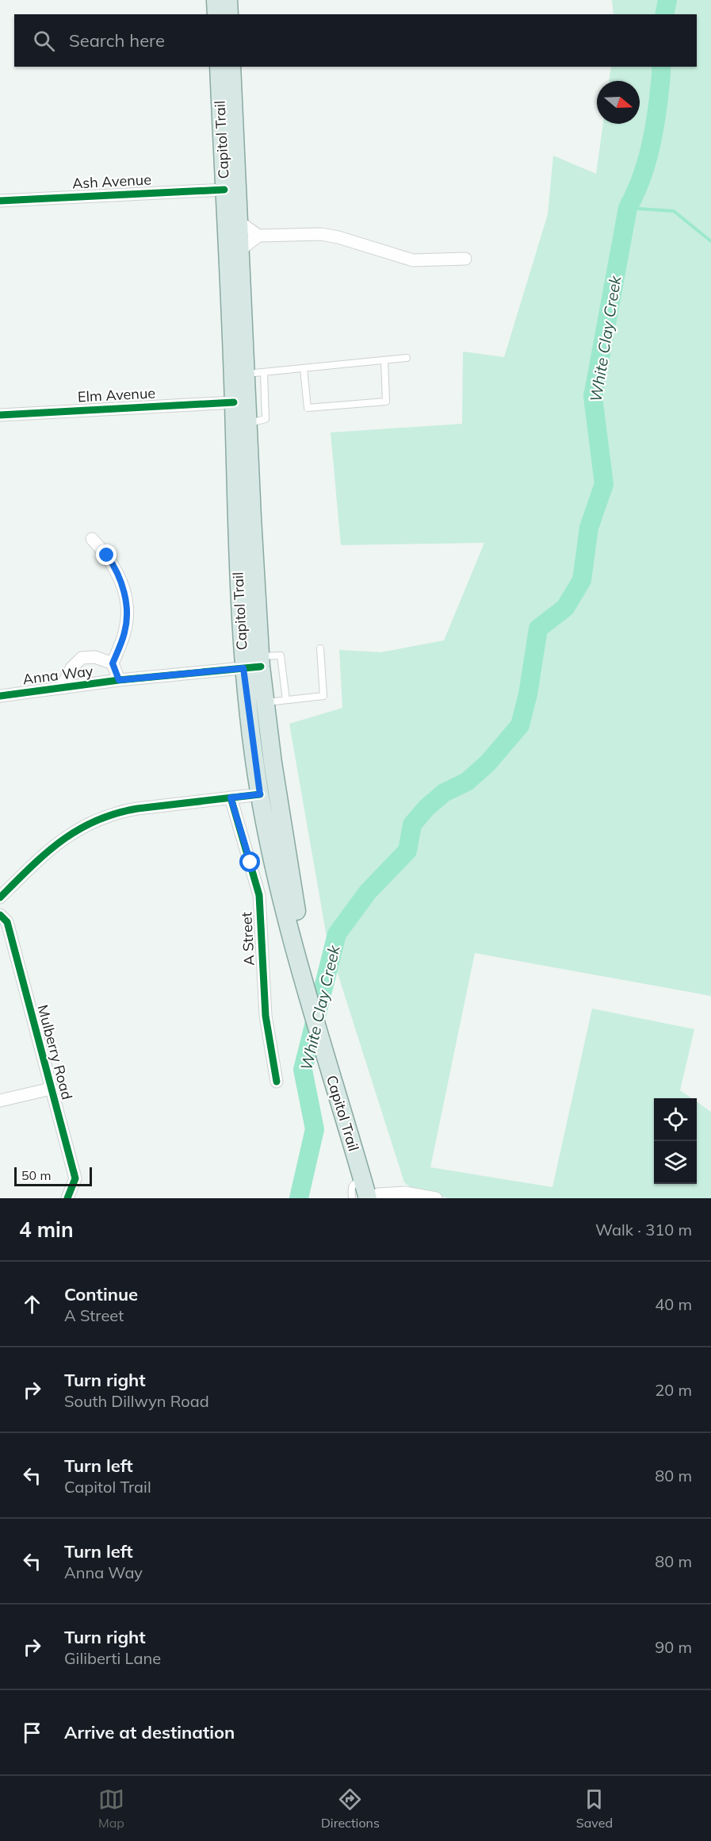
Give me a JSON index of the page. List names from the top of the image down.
{
  "streets": {
    "main road": ["Capitol Trail"],
    "street": [
      "Ash Avenue",
      "Elm Avenue",
      "Anna Way",
      "A Street",
      "Mulberry Road"
    ]
  },
  "crossings": [
    ["Capitol Trail", "Ash Avenue"],
    ["Capitol Trail", "Elm Avenue"],
    ["Capitol Trail", "Anna Way"]
  ],
  "water": ["White Clay Creek"],
  "scale_bar": "50 m",
  "north": "right",
  "page": {
    "search": "Search here",
    "scale": "50 m",
    "heading": ["4 min", "Walk · 310 m"],
    "list": [
      ["Continue", "A Street", "40 m"],
      ["Turn right", "South Dillwyn Road", "20 m"],
      ["Turn left", "Capitol Trail", "80 m"],
      ["Turn left", "Anna Way", "80 m"],
      ["Turn right", "Giliberti Lane", "90 m"],
      "Arrive at destination"
    ],
    "nav": ["Map", "Directions", "Saved"]
  }
}
